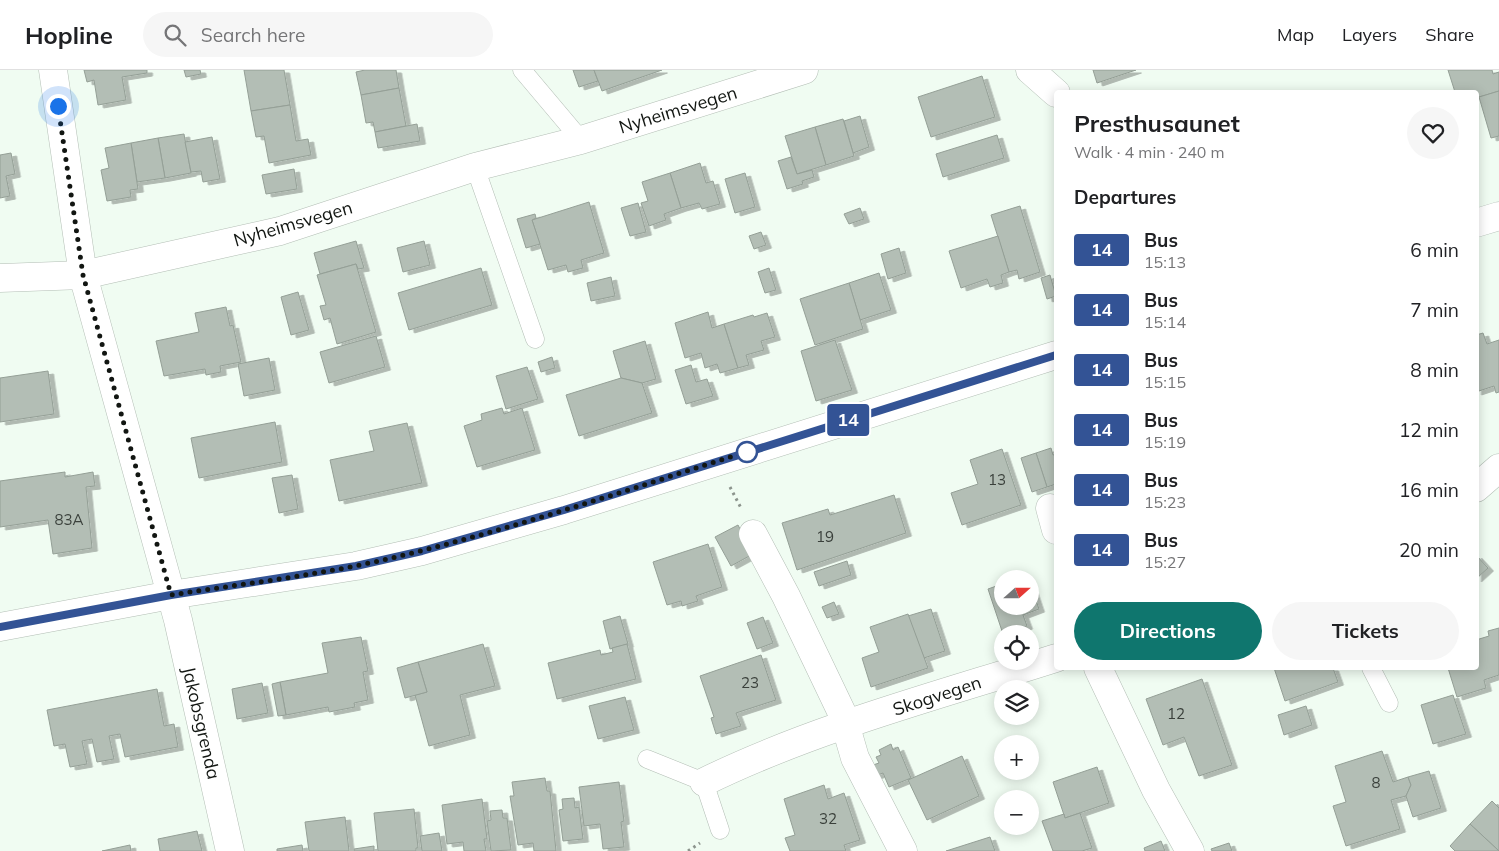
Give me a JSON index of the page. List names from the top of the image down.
{
  "streets": {
    "street": ["Nyheimsvegen", "Skogvegen", "Jakobsgrenda"]
  },
  "crossings": [
    ["Nyheimsvegen", "Jakobsgrenda"]
  ],
  "lines": ["bus line 14"],
  "house_numbers": [
    "13",
    "83A",
    "19",
    "23",
    "12",
    "8",
    "32"
  ],
  "north": "right",
  "page": {
    "header": "Hopline",
    "search": "Search here",
    "nav": ["Map", "Layers", "Share"],
    "on_map": "14",
    "heading": [
      ["Presthusaunet", "Walk · 4 min · 240 m"],
      "Departures"
    ],
    "list": [
      {
        "mark": "14",
        "name": "Bus",
        "note": "15:13",
        "value": "6 min"
      },
      {
        "mark": "14",
        "name": "Bus",
        "note": "15:14",
        "value": "7 min"
      },
      {
        "mark": "14",
        "name": "Bus",
        "note": "15:15",
        "value": "8 min"
      },
      {
        "mark": "14",
        "name": "Bus",
        "note": "15:19",
        "value": "12 min"
      },
      {
        "mark": "14",
        "name": "Bus",
        "note": "15:23",
        "value": "16 min"
      },
      {
        "mark": "14",
        "name": "Bus",
        "note": "15:27",
        "value": "20 min"
      }
    ],
    "map_buttons": ["+", "−"],
    "buttons": ["Directions", "Tickets"]
  }
}
